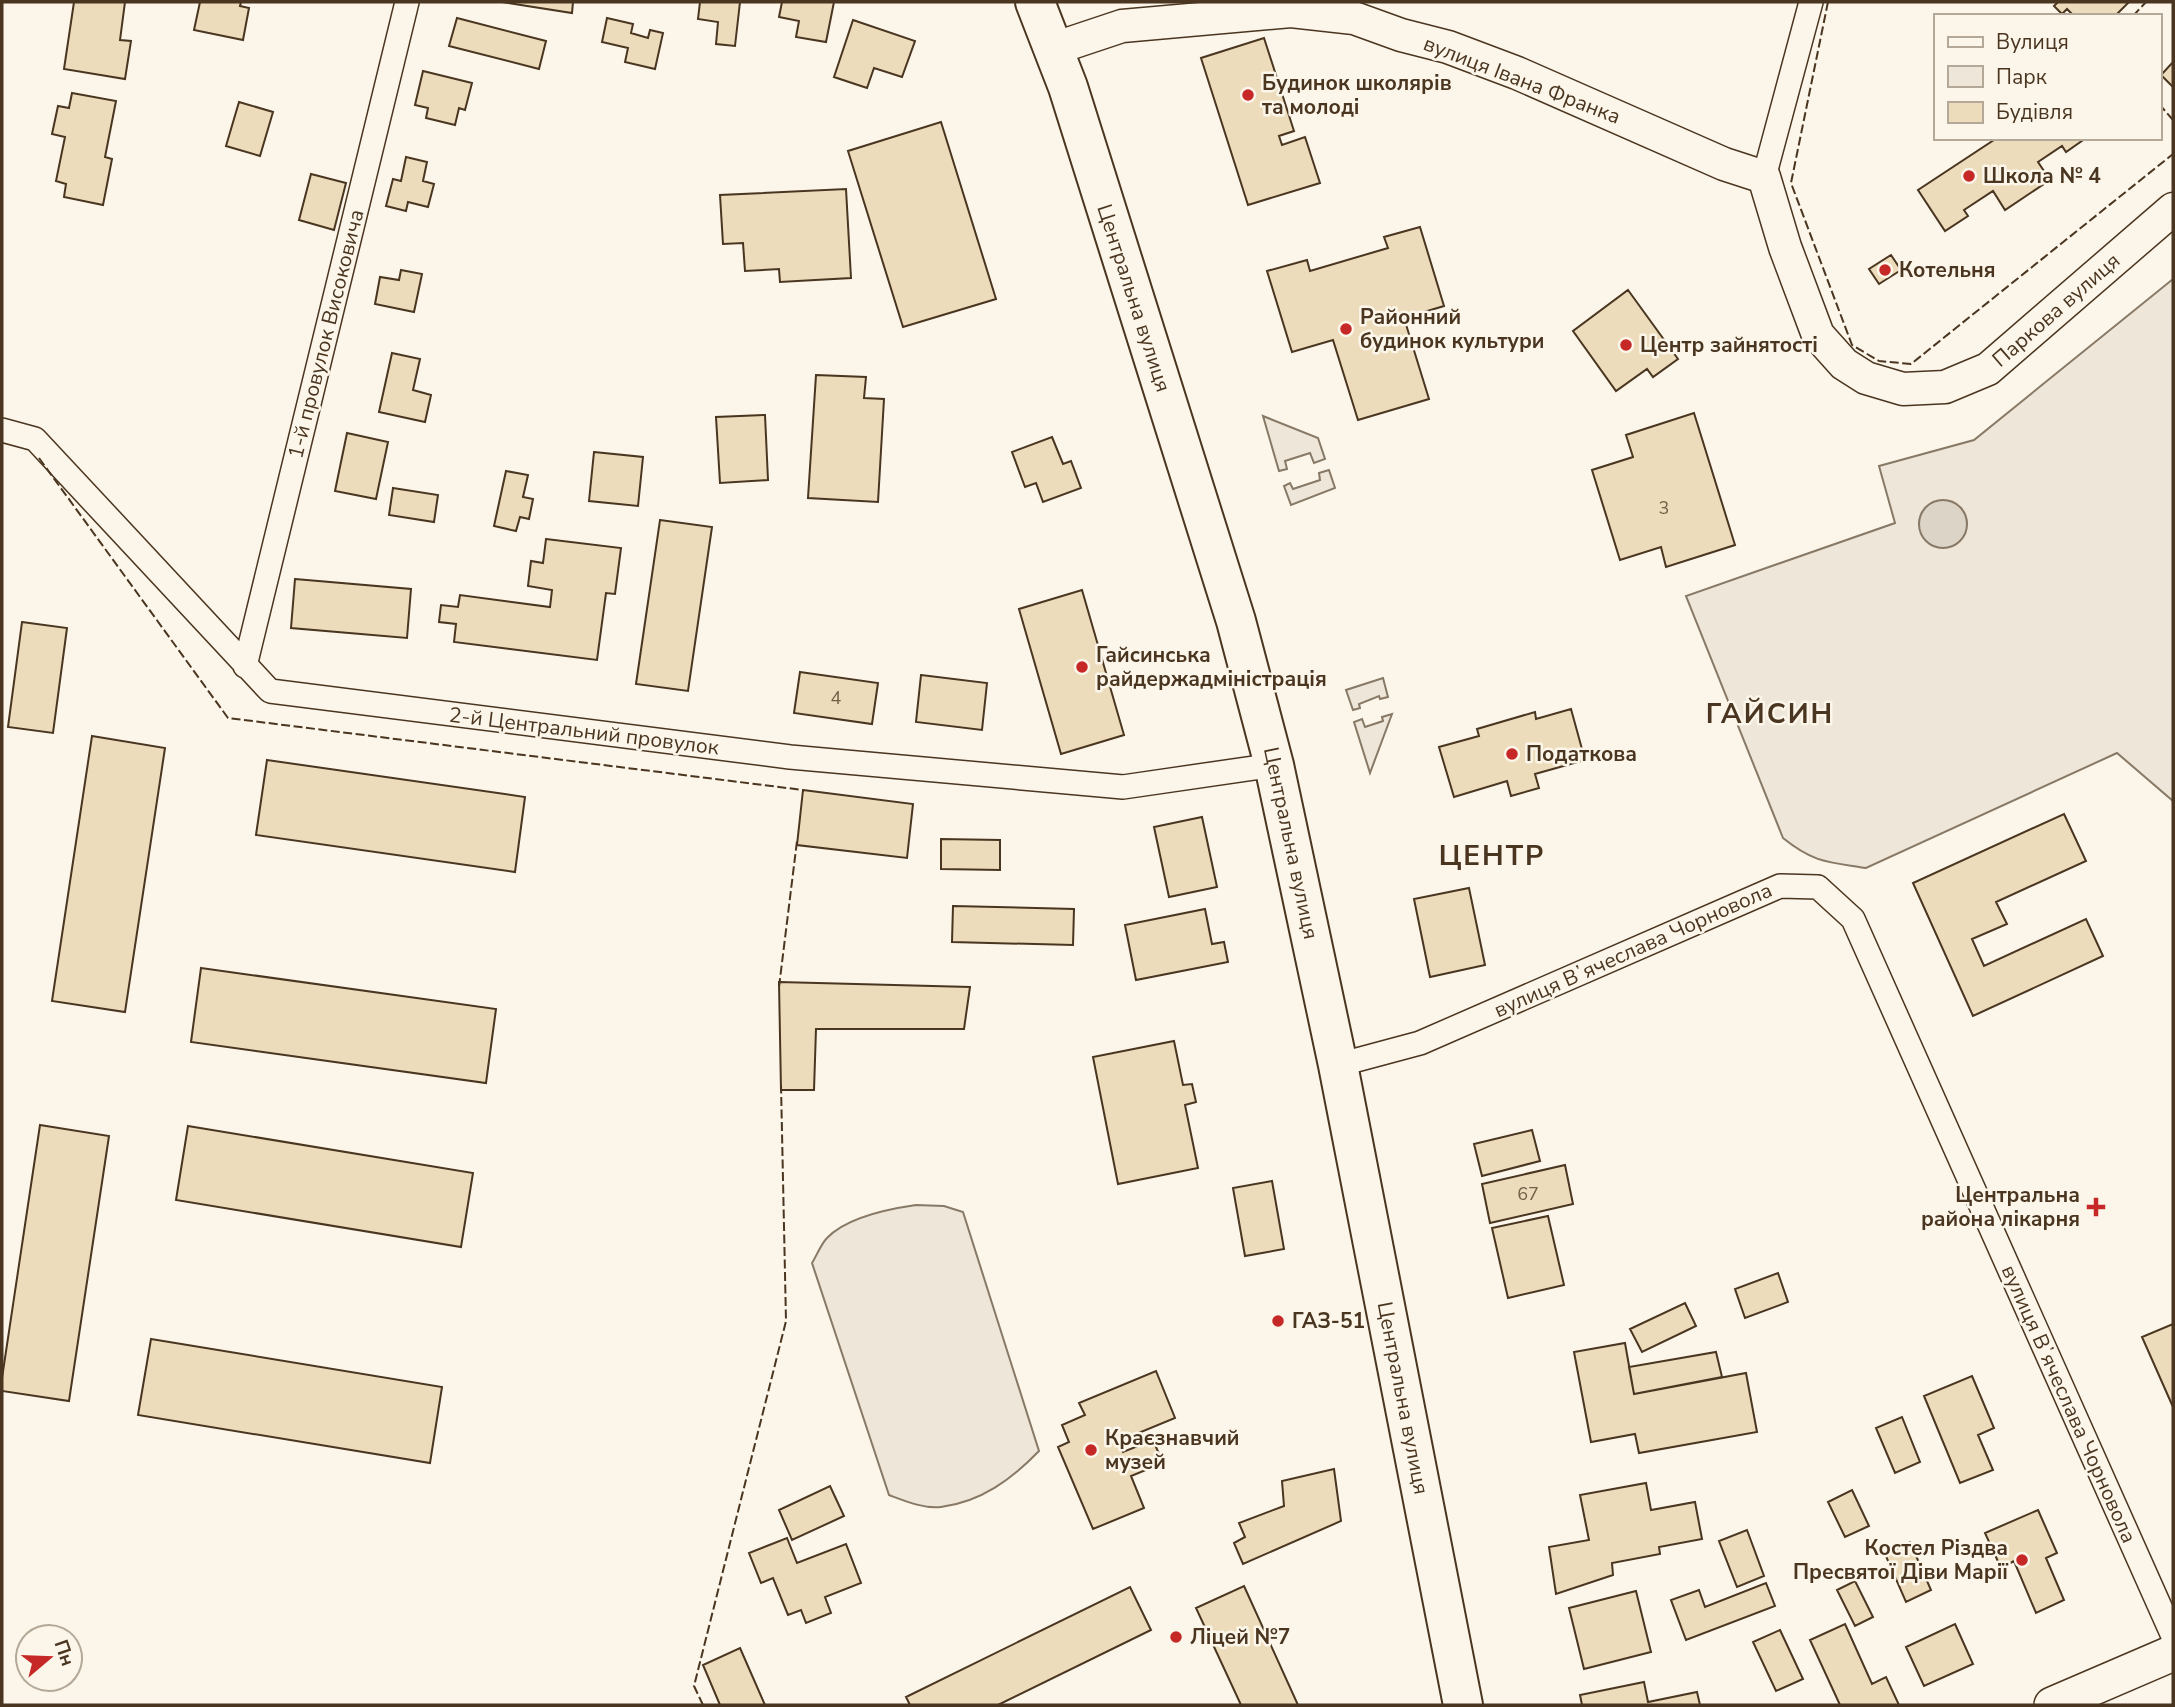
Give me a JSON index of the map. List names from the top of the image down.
{
  "streets": {
    "highway": ["Центральна вулиця"],
    "street": [
      "вулиця Івана Франка",
      "Паркова вулиця",
      "1-й провулок Високовича",
      "2-й Центральний провулок",
      "вулиця Вʼячеслава Чорновола"
    ]
  },
  "crossings": [
    ["вулиця Івана Франка", "Центральна вулиця"],
    ["вулиця Івана Франка", "Паркова вулиця"],
    ["Центральна вулиця", "2-й Центральний провулок"],
    ["Центральна вулиця", "вулиця Вʼячеслава Чорновола"],
    ["1-й провулок Високовича", "2-й Центральний провулок"]
  ],
  "districts": ["ГАЙСИН", "ЦЕНТР"],
  "places": {
    "other": [
      "Будинок школярів та молоді",
      "Школа № 4",
      "Котельня",
      "Районний будинок культури",
      "Центр зайнятості",
      "Гайсинська райдержадміністрація",
      "Податкова",
      "ГАЗ-51",
      "Краєзнавчий музей",
      "Костел Різдва Пресвятої Діви Марії",
      "Ліцей №7"
    ],
    "health": ["Центральна района лікарня"]
  },
  "house_numbers": ["3", "4", "67"],
  "legend": ["Вулиця", "Парк", "Будівля"],
  "north": "right"
}
